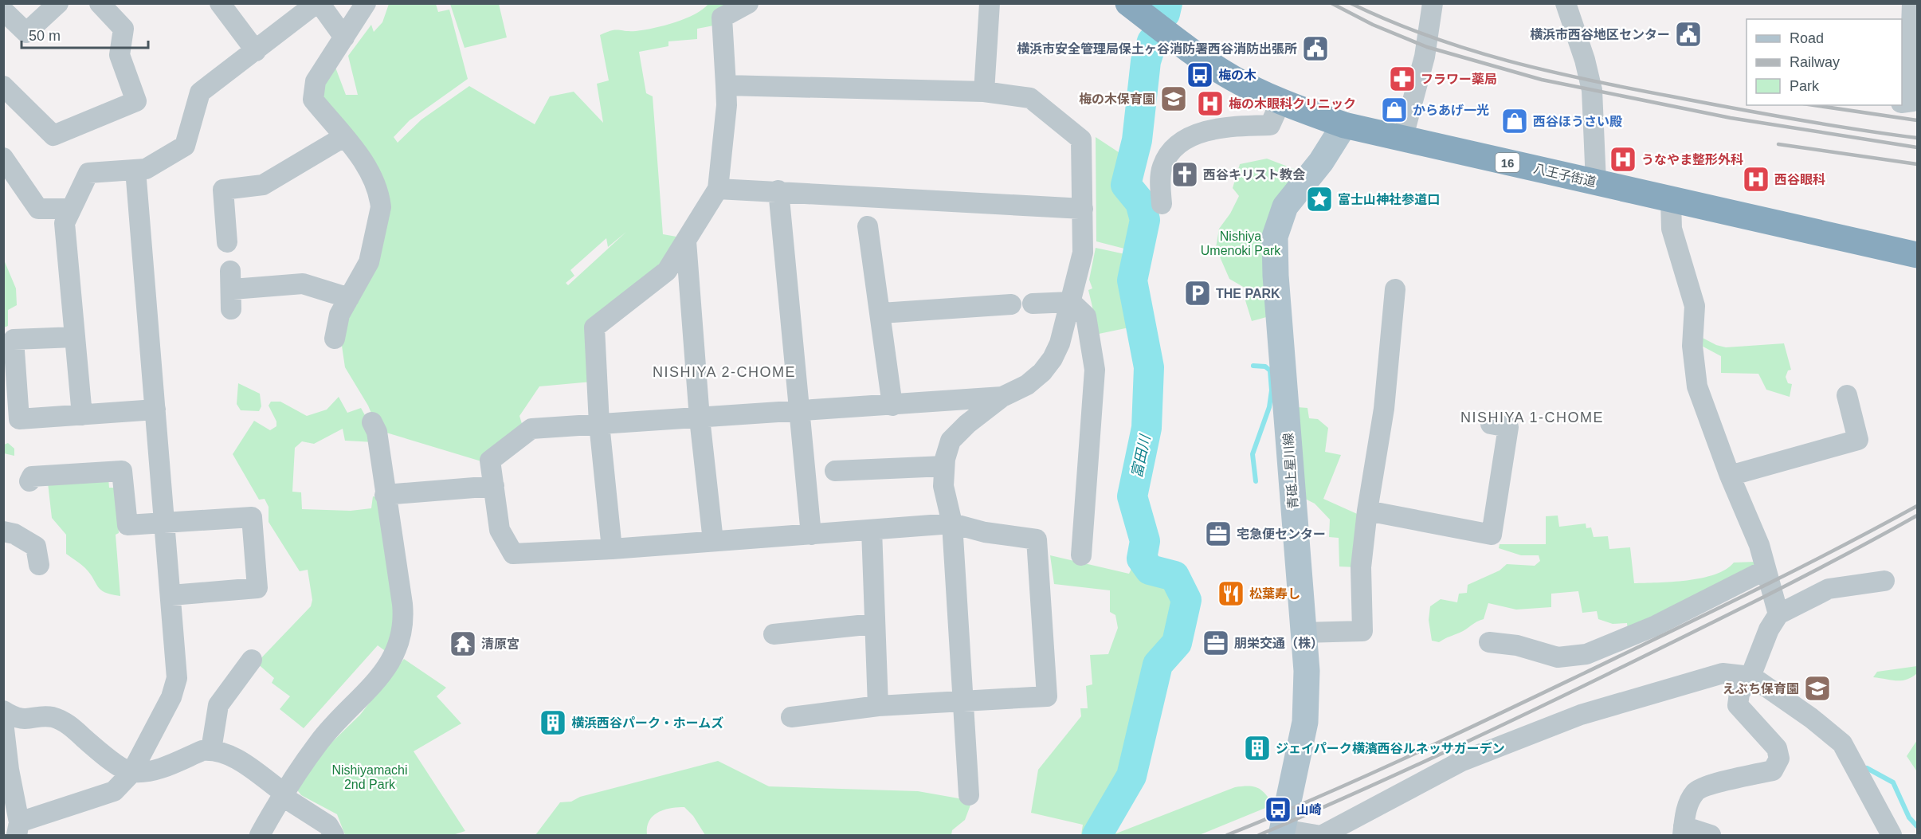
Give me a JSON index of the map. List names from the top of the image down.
{
  "streets": {
    "highway": ["16", "八王子街道"],
    "main road": ["青砥上星川線"]
  },
  "crossings": [
    ["八王子街道", "青砥上星川線"]
  ],
  "districts": ["NISHIYA 2-CHOME", "NISHIYA 1-CHOME"],
  "water": ["富田川"],
  "parks": ["Nishiya Umenoki Park", "Nishiyamachi 2nd Park"],
  "places": {
    "public building": ["横浜市西谷地区センター", "横浜市安全管理局保土ヶ谷消防署西谷消防出張所"],
    "bus stop": ["梅の木", "山崎"],
    "pharmacy": ["フラワー薬局"],
    "school or university": ["梅の木保育園", "えぶち保育園"],
    "hospital": ["梅の木眼科クリニック", "うなやま整形外科", "西谷眼科"],
    "shop": ["からあげ一光", "西谷ほうさい殿"],
    "church": ["西谷キリスト教会"],
    "place": ["富士山神社参道口"],
    "parking": ["THE PARK"],
    "office": ["宅急便センター", "朋栄交通（株）"],
    "restaurant": ["松葉寿し"],
    "temple": ["清原宮"],
    "building": ["横浜西谷パーク・ホームズ", "ジェイパーク横濱西谷ルネッサガーデン"]
  },
  "legend": ["Road", "Railway", "Park"],
  "scale_bar": "50 m"
}
